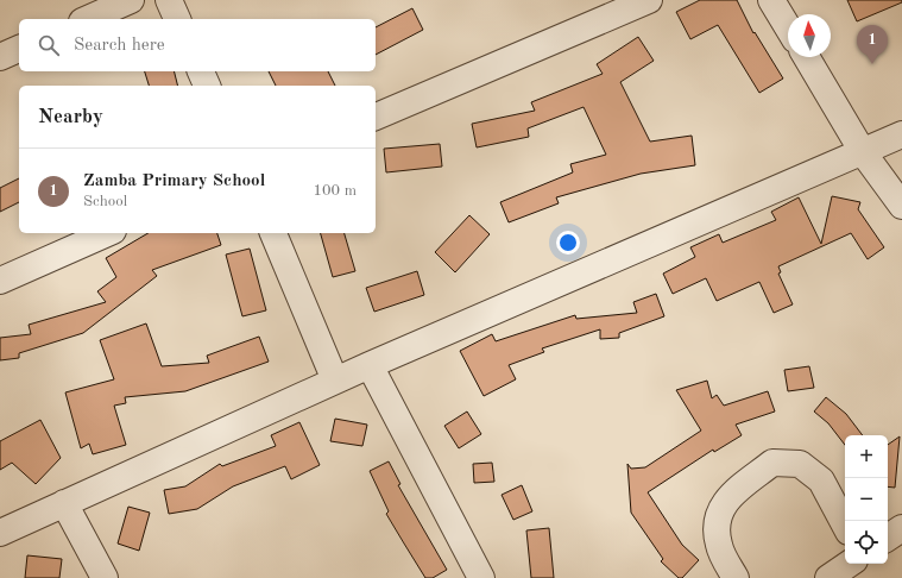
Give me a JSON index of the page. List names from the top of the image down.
{
  "north": "top",
  "page": {
    "search": "Search here",
    "pins": "1",
    "heading": "Nearby",
    "list": [
      {
        "mark": "1",
        "name": "Zamba Primary School",
        "note": "School",
        "value": "100 m"
      }
    ],
    "map_buttons": ["+", "−"]
  }
}
